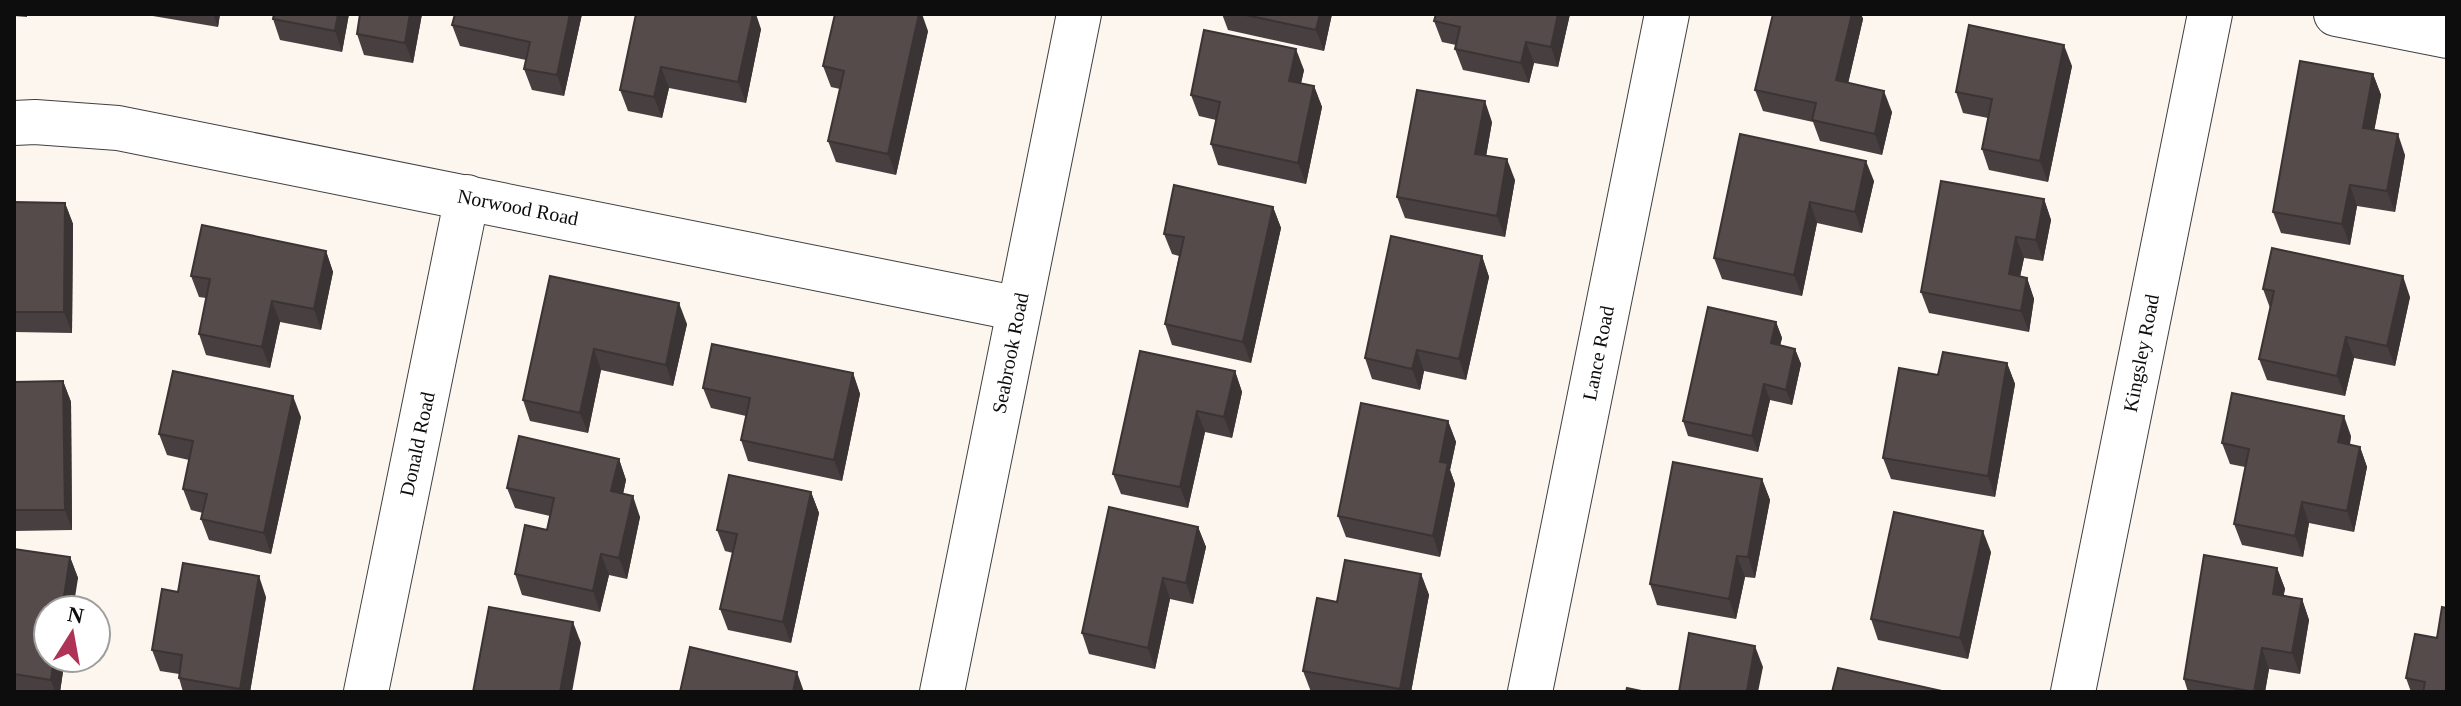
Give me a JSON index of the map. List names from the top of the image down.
{
  "streets": {
    "street": [
      "Norwood Road",
      "Seabrook Road",
      "Lance Road",
      "Kingsley Road",
      "Donald Road"
    ]
  },
  "crossings": [
    ["Norwood Road", "Seabrook Road"],
    ["Norwood Road", "Donald Road"]
  ],
  "north": "top"
}
